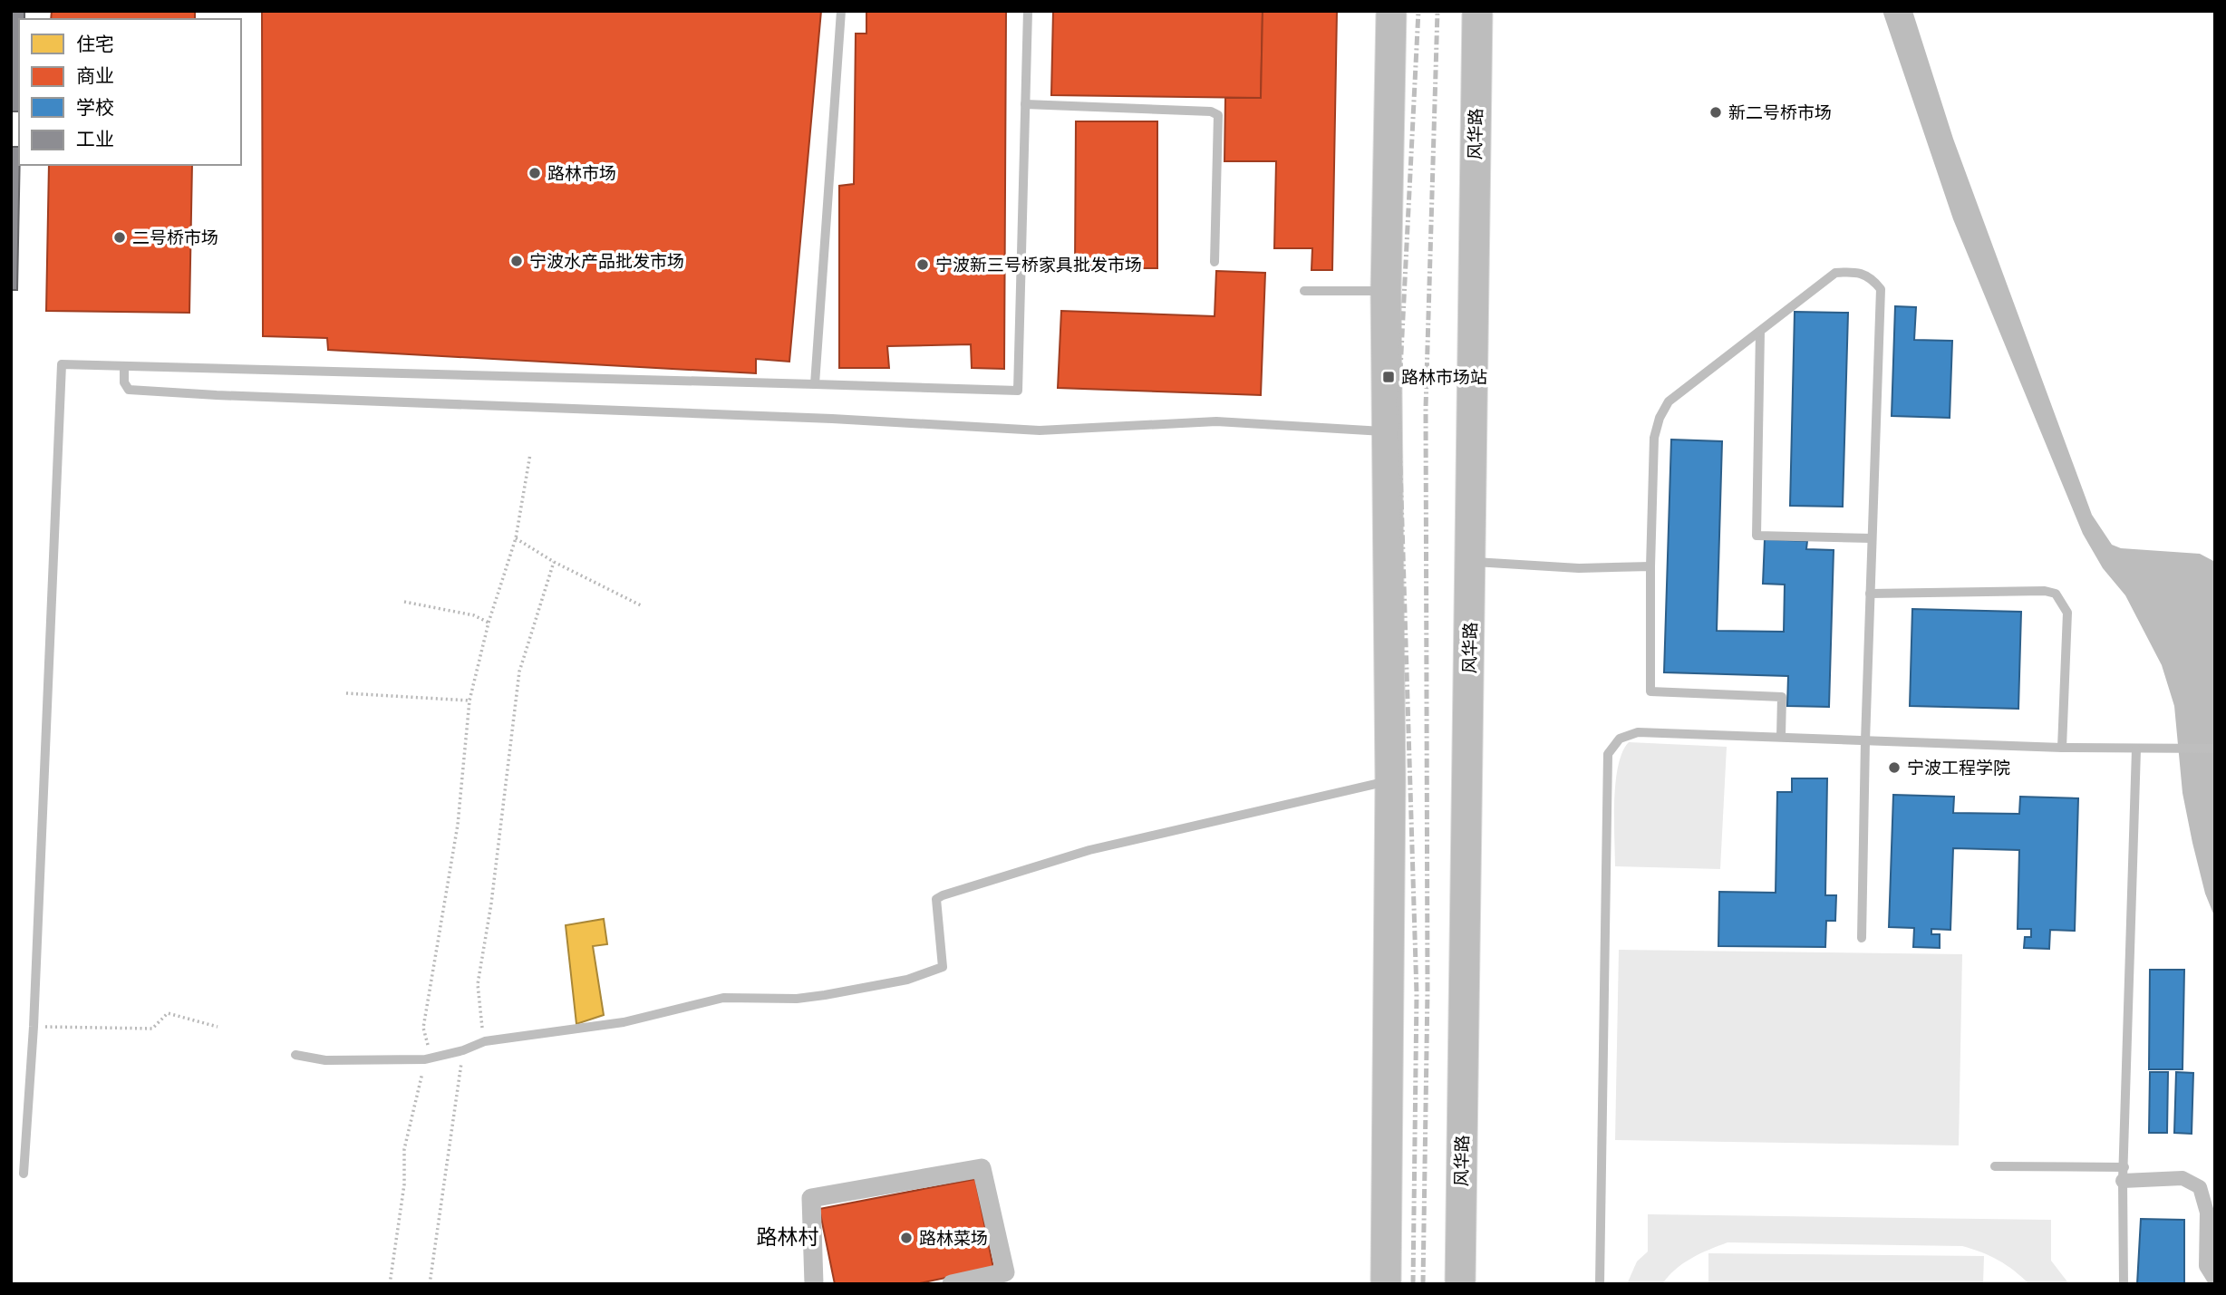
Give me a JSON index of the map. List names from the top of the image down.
{
  "streets": {
    "main road": ["风华路"]
  },
  "districts": ["路林村"],
  "places": {
    "other": [
      "新二号桥市场",
      "路林市场",
      "二号桥市场",
      "宁波水产品批发市场",
      "宁波新三号桥家具批发市场",
      "宁波工程学院",
      "路林菜场"
    ],
    "transit": ["路林市场站"]
  },
  "legend": [
    "住宅",
    "商业",
    "学校",
    "工业"
  ]
}
